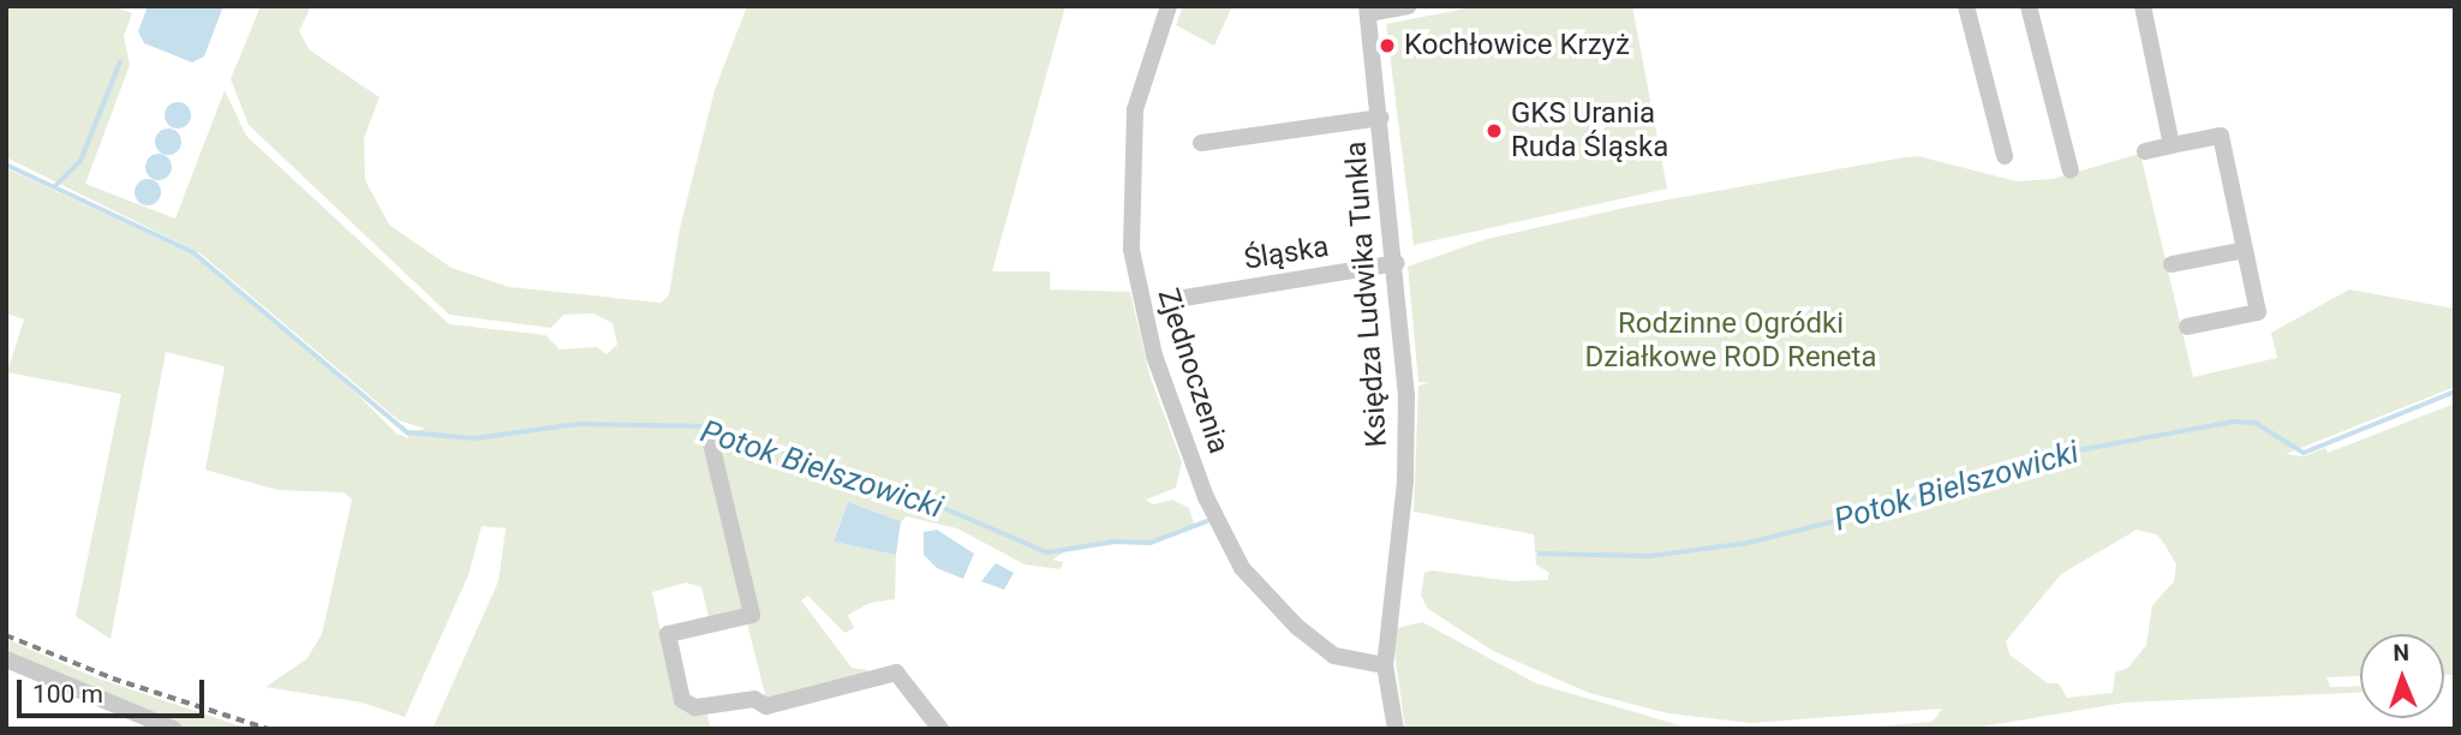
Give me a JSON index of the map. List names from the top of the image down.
{
  "streets": {
    "street": ["Śląska", "Księdza Ludwika Tunkla", "Zjednoczenia"]
  },
  "crossings": [
    ["Śląska", "Księdza Ludwika Tunkla"],
    ["Księdza Ludwika Tunkla", "Zjednoczenia"]
  ],
  "water": ["Potok Bielszowicki"],
  "parks": ["Rodzinne Ogródki Działkowe ROD Reneta"],
  "places": ["Kochłowice Krzyż", "GKS Urania Ruda Śląska"],
  "scale_bar": "100 m",
  "north": "top"
}
